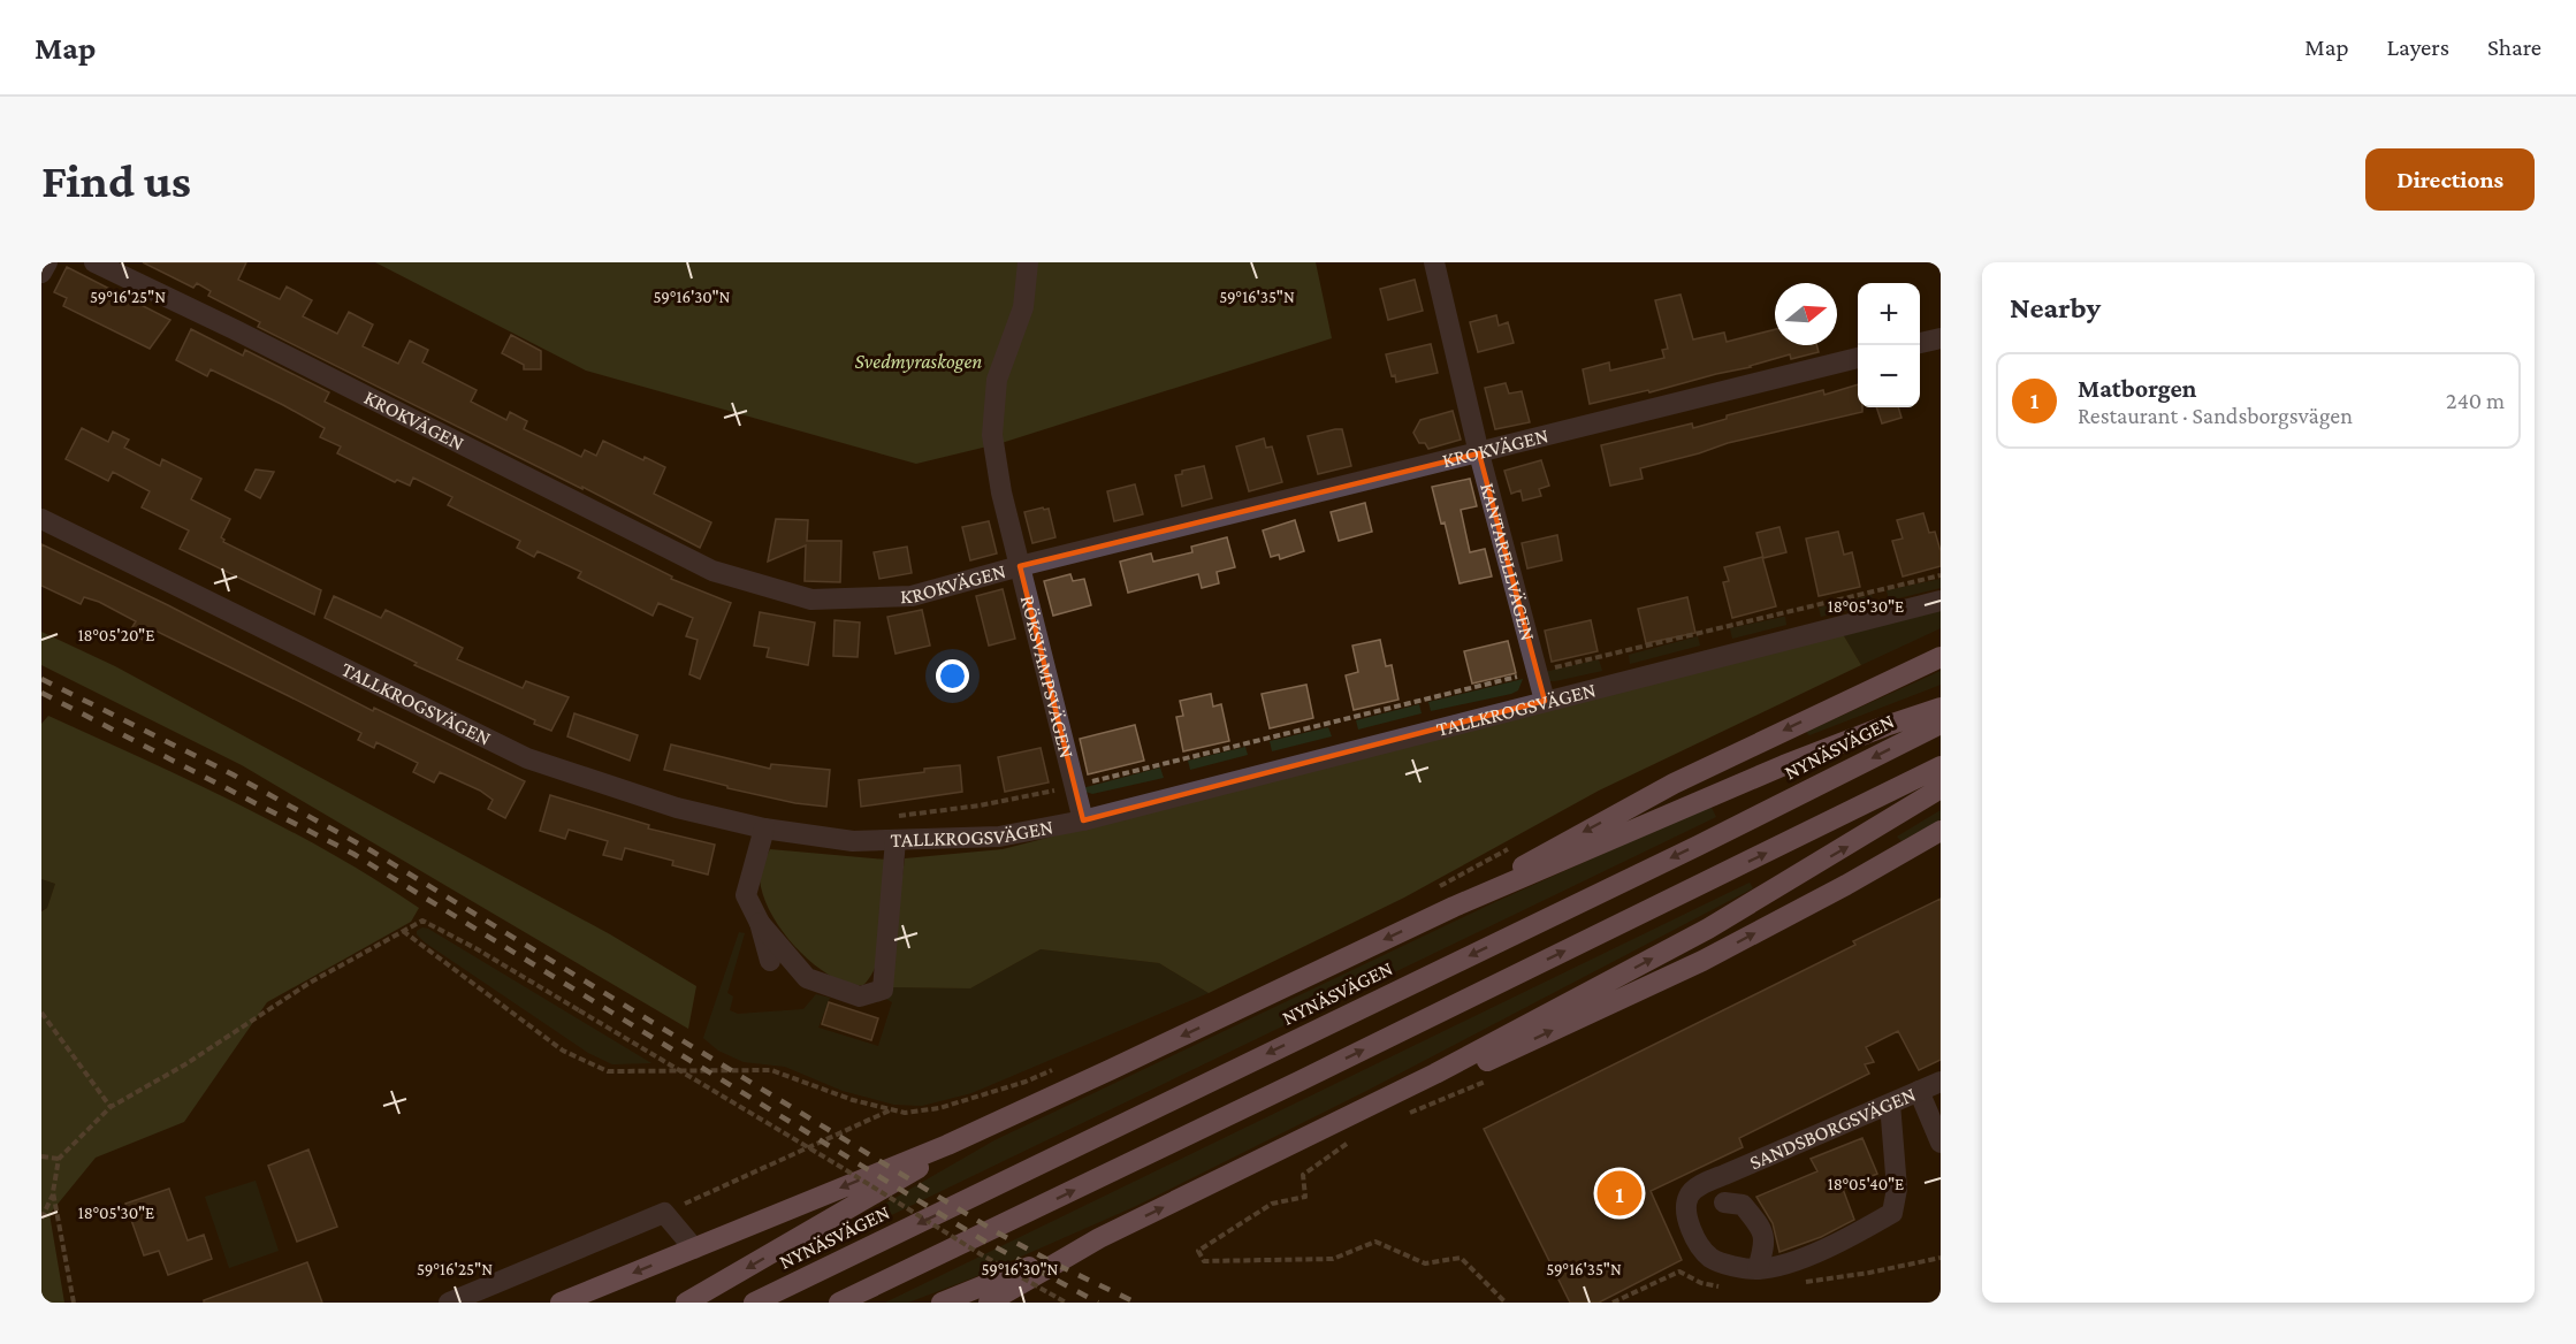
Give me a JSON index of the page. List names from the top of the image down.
{
  "streets": {
    "highway": ["NYNÄSVÄGEN"],
    "street": [
      "KROKVÄGEN",
      "KANTARELLVÄGEN",
      "RÖKSVAMPSVÄGEN",
      "TALLKROGSVÄGEN",
      "SANDSBORGSVÄGEN"
    ]
  },
  "crossings": [
    ["KROKVÄGEN", "KANTARELLVÄGEN"],
    ["KROKVÄGEN", "RÖKSVAMPSVÄGEN"],
    ["KANTARELLVÄGEN", "TALLKROGSVÄGEN"],
    ["RÖKSVAMPSVÄGEN", "TALLKROGSVÄGEN"]
  ],
  "parks": ["Svedmyraskogen"],
  "north": "right",
  "page": {
    "header": "Map",
    "nav": ["Map", "Layers", "Share"],
    "buttons": "Directions",
    "title": "Find us",
    "heading": "Nearby",
    "map_buttons": ["+", "−"],
    "list": [
      {
        "mark": "1",
        "name": "Matborgen",
        "note": "Restaurant · Sandsborgsvägen",
        "value": "240 m"
      }
    ],
    "pins": "1"
  },
  "coordinates": [
    "59°16'25\"N",
    "59°16'30\"N",
    "59°16'35\"N",
    "18°05'30\"E",
    "18°05'20\"E",
    "18°05'40\"E"
  ]
}
